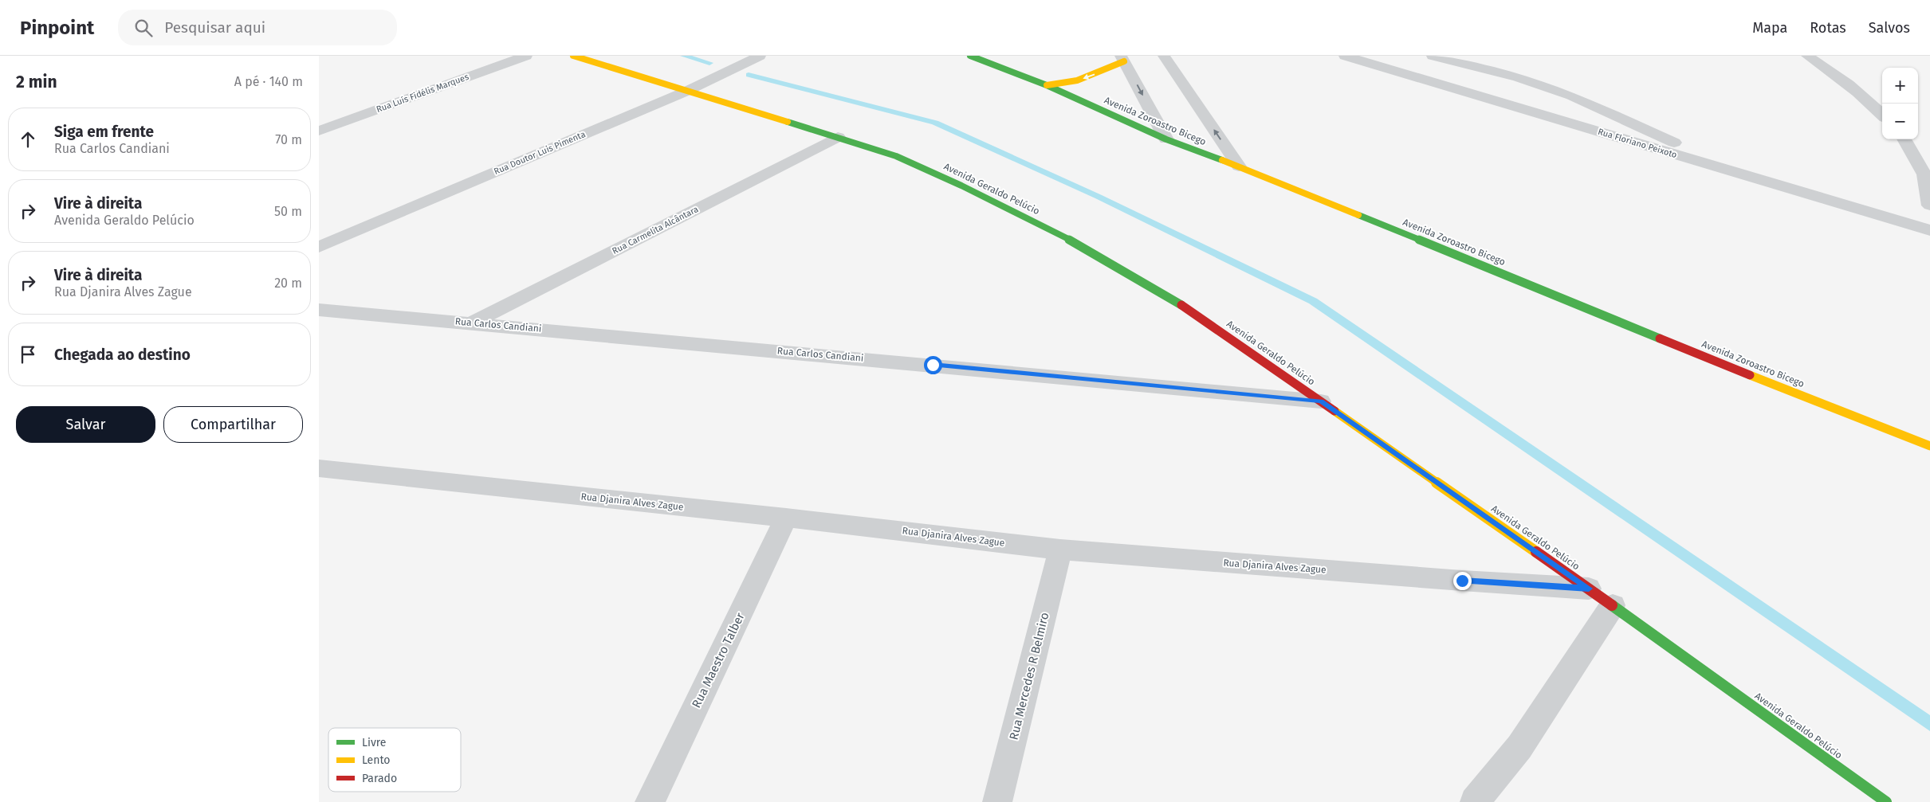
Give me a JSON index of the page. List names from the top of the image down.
{
  "streets": {
    "street": [
      "Rua Luís Fidélis Marques",
      "Avenida Zoroastro Bicego",
      "Rua Floriano Peixoto",
      "Rua Doutor Luis Pimenta",
      "Avenida Geraldo Pelúcio",
      "Rua Carmelita Alcântara",
      "Rua Carlos Candiani",
      "Rua Djanira Alves Zague",
      "Rua Maestro Talber",
      "Rua Mercedes R Belmiro"
    ]
  },
  "crossings": [
    ["Rua Doutor Luis Pimenta", "Avenida Geraldo Pelúcio"],
    ["Avenida Geraldo Pelúcio", "Rua Carmelita Alcântara"],
    ["Avenida Geraldo Pelúcio", "Rua Carlos Candiani"],
    ["Avenida Geraldo Pelúcio", "Rua Djanira Alves Zague"],
    ["Rua Carmelita Alcântara", "Rua Carlos Candiani"],
    ["Rua Djanira Alves Zague", "Rua Maestro Talber"],
    ["Rua Djanira Alves Zague", "Rua Mercedes R Belmiro"]
  ],
  "legend": ["Livre", "Lento", "Parado"],
  "page": {
    "header": "Pinpoint",
    "search": "Pesquisar aqui",
    "nav": ["Mapa", "Rotas", "Salvos"],
    "heading": ["2 min", "A pé · 140 m"],
    "map_buttons": ["+", "−"],
    "list": [
      ["Siga em frente", "Rua Carlos Candiani", "70 m"],
      ["Vire à direita", "Avenida Geraldo Pelúcio", "50 m"],
      ["Vire à direita", "Rua Djanira Alves Zague", "20 m"],
      "Chegada ao destino"
    ],
    "buttons": ["Salvar", "Compartilhar"]
  }
}
